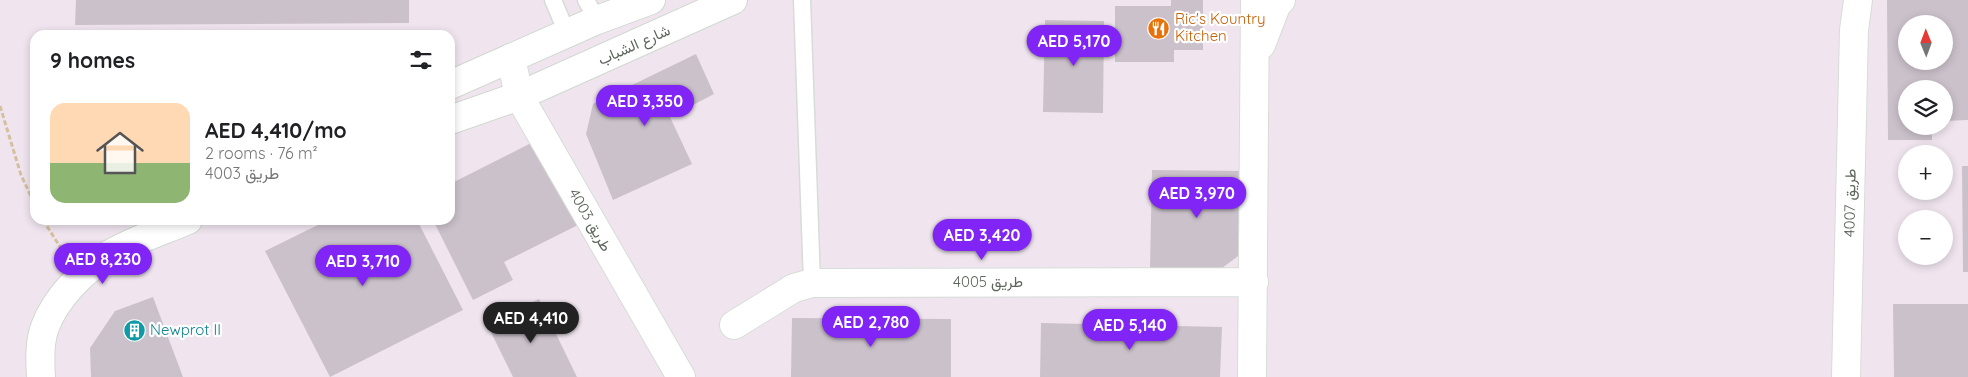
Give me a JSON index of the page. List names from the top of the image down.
{
  "streets": {
    "street": [
      "شارع الشباب",
      "طريق 4007",
      "طريق 4003",
      "طريق 4005"
    ]
  },
  "crossings": [
    ["شارع الشباب", "طريق 4003"]
  ],
  "places": {
    "restaurant": ["Ric's Kountry Kitchen"],
    "building": ["Newprot II"]
  },
  "north": "top",
  "page": {
    "map_buttons": ["+", "−"],
    "price": [
      "AED 5,170",
      "AED 3,350",
      "AED 3,970",
      "AED 3,420",
      "AED 8,230",
      "AED 3,710",
      "AED 4,410",
      "AED 2,780",
      "AED 5,140"
    ],
    "heading": "9 homes",
    "list": [
      {
        "name": "AED 4,410/mo",
        "note": "2 rooms · 76 m² · طريق 4003"
      }
    ]
  }
}
